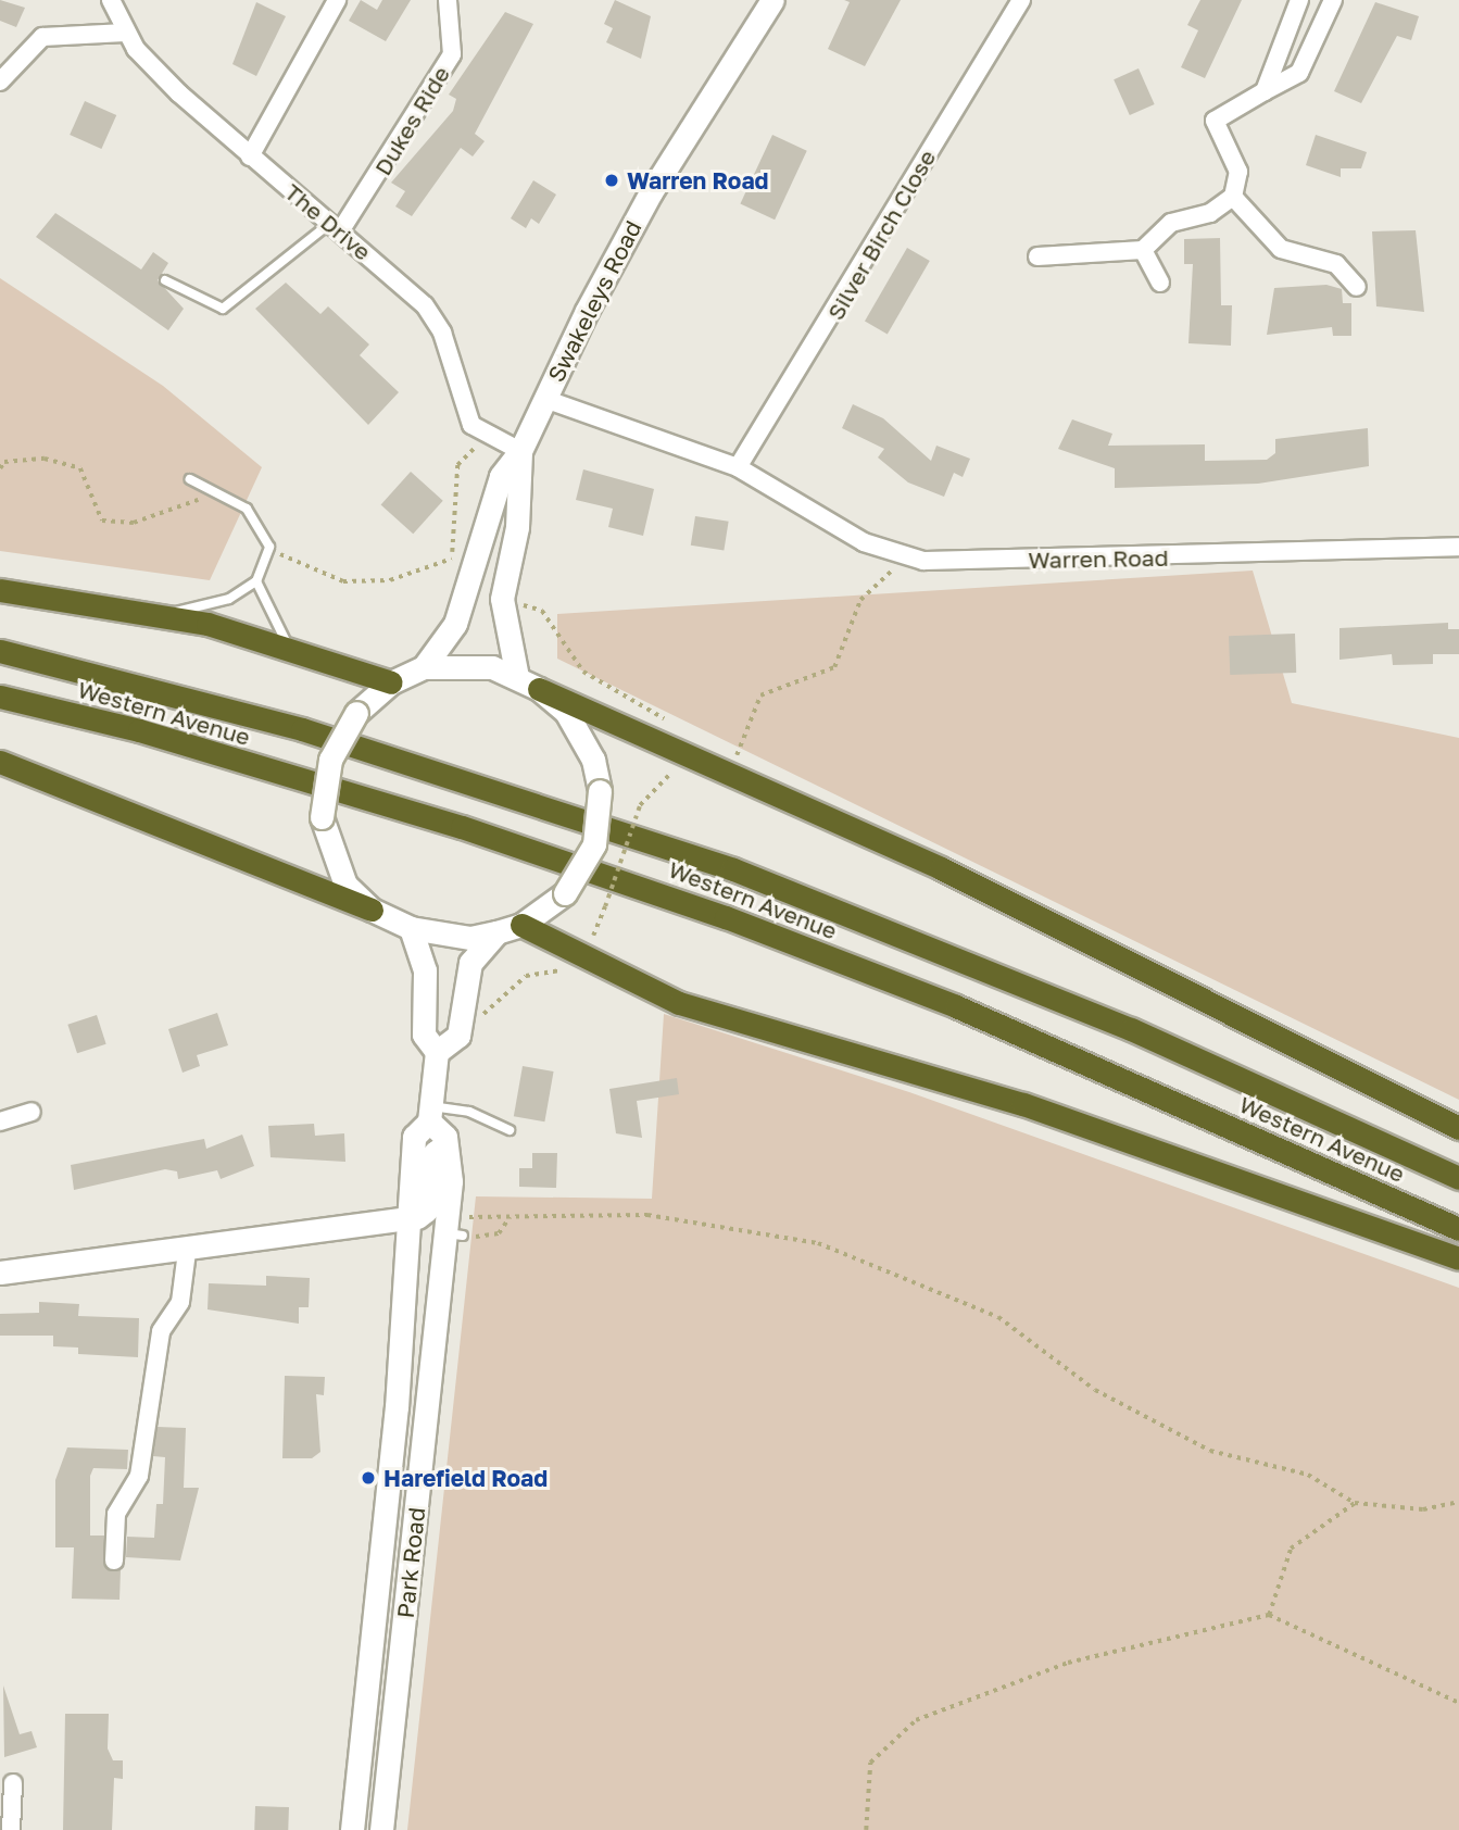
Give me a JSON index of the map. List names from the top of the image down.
{
  "streets": {
    "highway": ["Western Avenue"],
    "main road": ["Swakeleys Road", "Park Road"],
    "street": [
      "Dukes Ride",
      "The Drive",
      "Silver Birch Close",
      "Warren Road"
    ]
  },
  "crossings": [
    ["Dukes Ride", "The Drive"],
    ["Silver Birch Close", "Warren Road"],
    ["Swakeleys Road", "Warren Road"]
  ],
  "places": ["Warren Road", "Harefield Road"]
}
